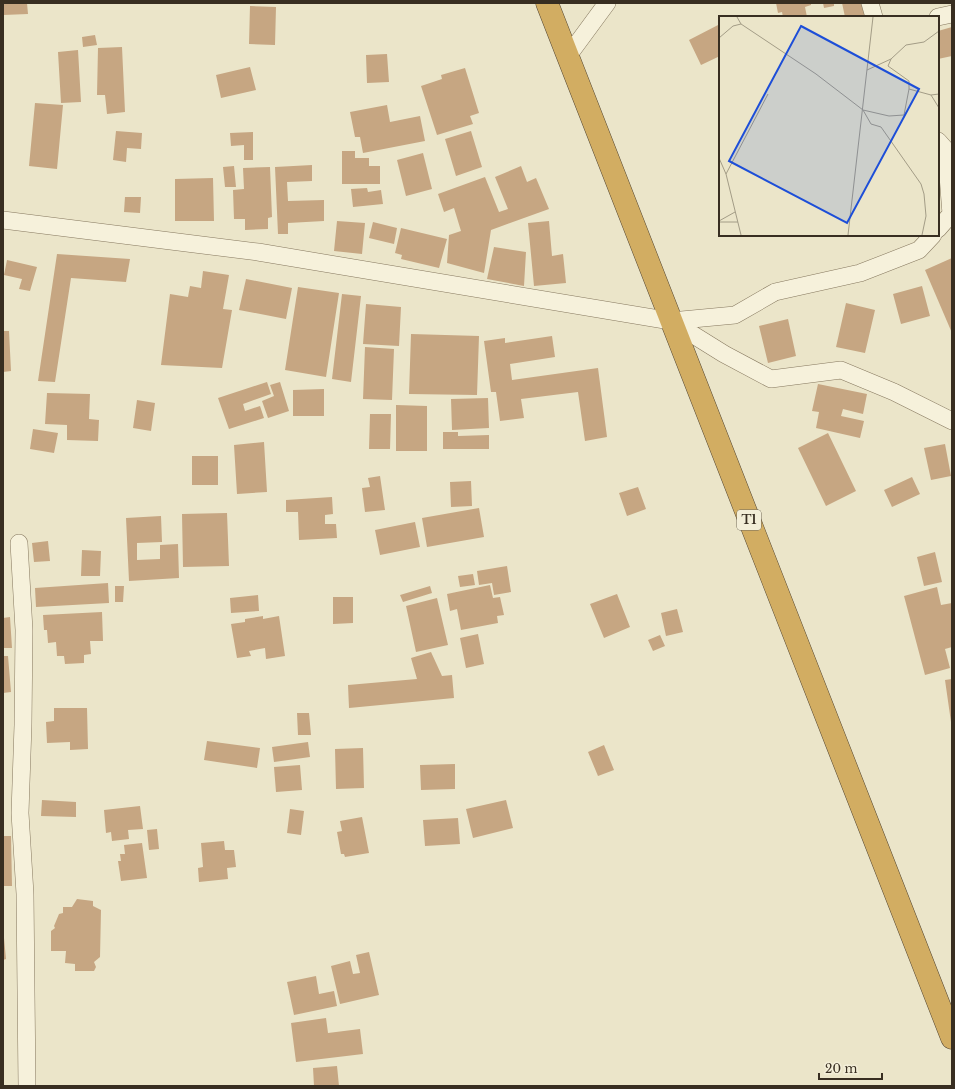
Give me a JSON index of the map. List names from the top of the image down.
{
  "streets": {
    "highway": ["T1"]
  },
  "scale_bar": "20 m"
}
